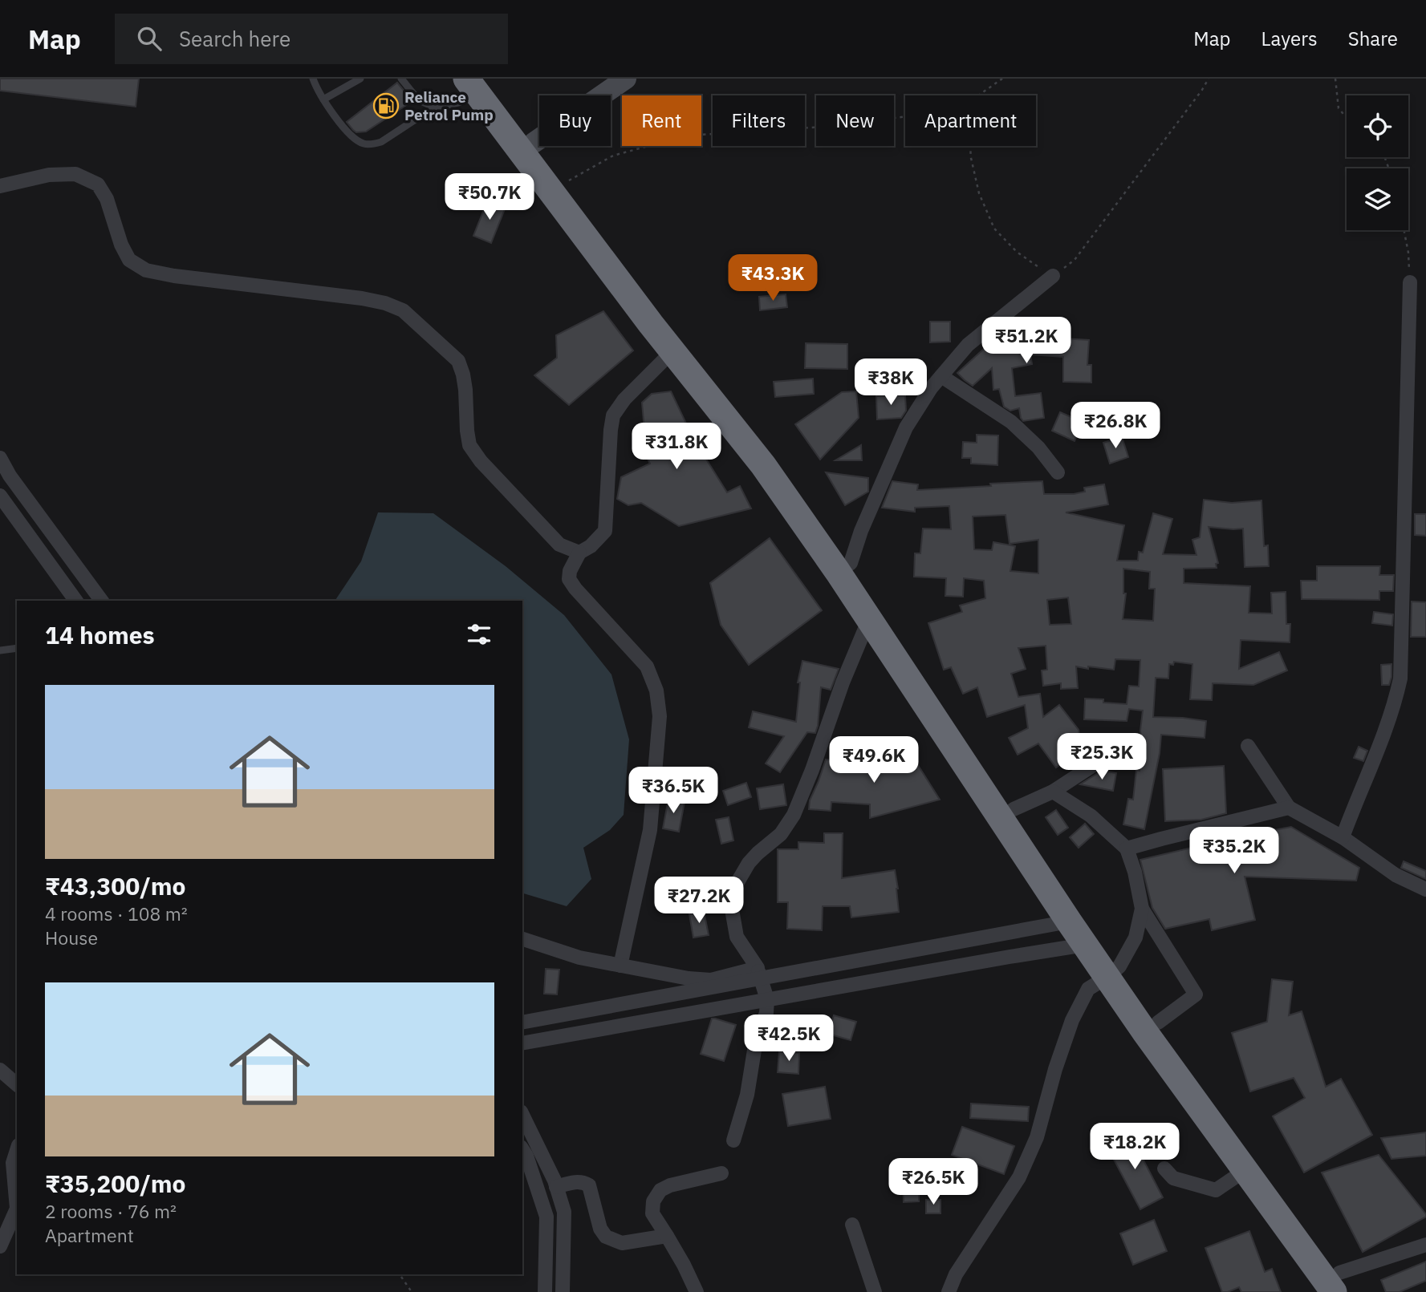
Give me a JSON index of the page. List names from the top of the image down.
{
  "places": {
    "fuel station": ["Reliance Petrol Pump"]
  },
  "page": {
    "header": "Map",
    "search": "Search here",
    "nav": ["Map", "Layers", "Share"],
    "chip": [
      "Buy",
      "Rent",
      "Filters",
      "New",
      "Apartment"
    ],
    "price": [
      "₹50.7K",
      "₹43.3K",
      "₹51.2K",
      "₹38K",
      "₹26.8K",
      "₹31.8K",
      "₹25.3K",
      "₹49.6K",
      "₹36.5K",
      "₹35.2K",
      "₹27.2K",
      "₹42.5K",
      "₹18.2K",
      "₹26.5K"
    ],
    "heading": "14 homes",
    "list": [
      {
        "name": "₹43,300/mo",
        "note": "4 rooms · 108 m² · House"
      },
      {
        "name": "₹35,200/mo",
        "note": "2 rooms · 76 m² · Apartment"
      }
    ]
  }
}
